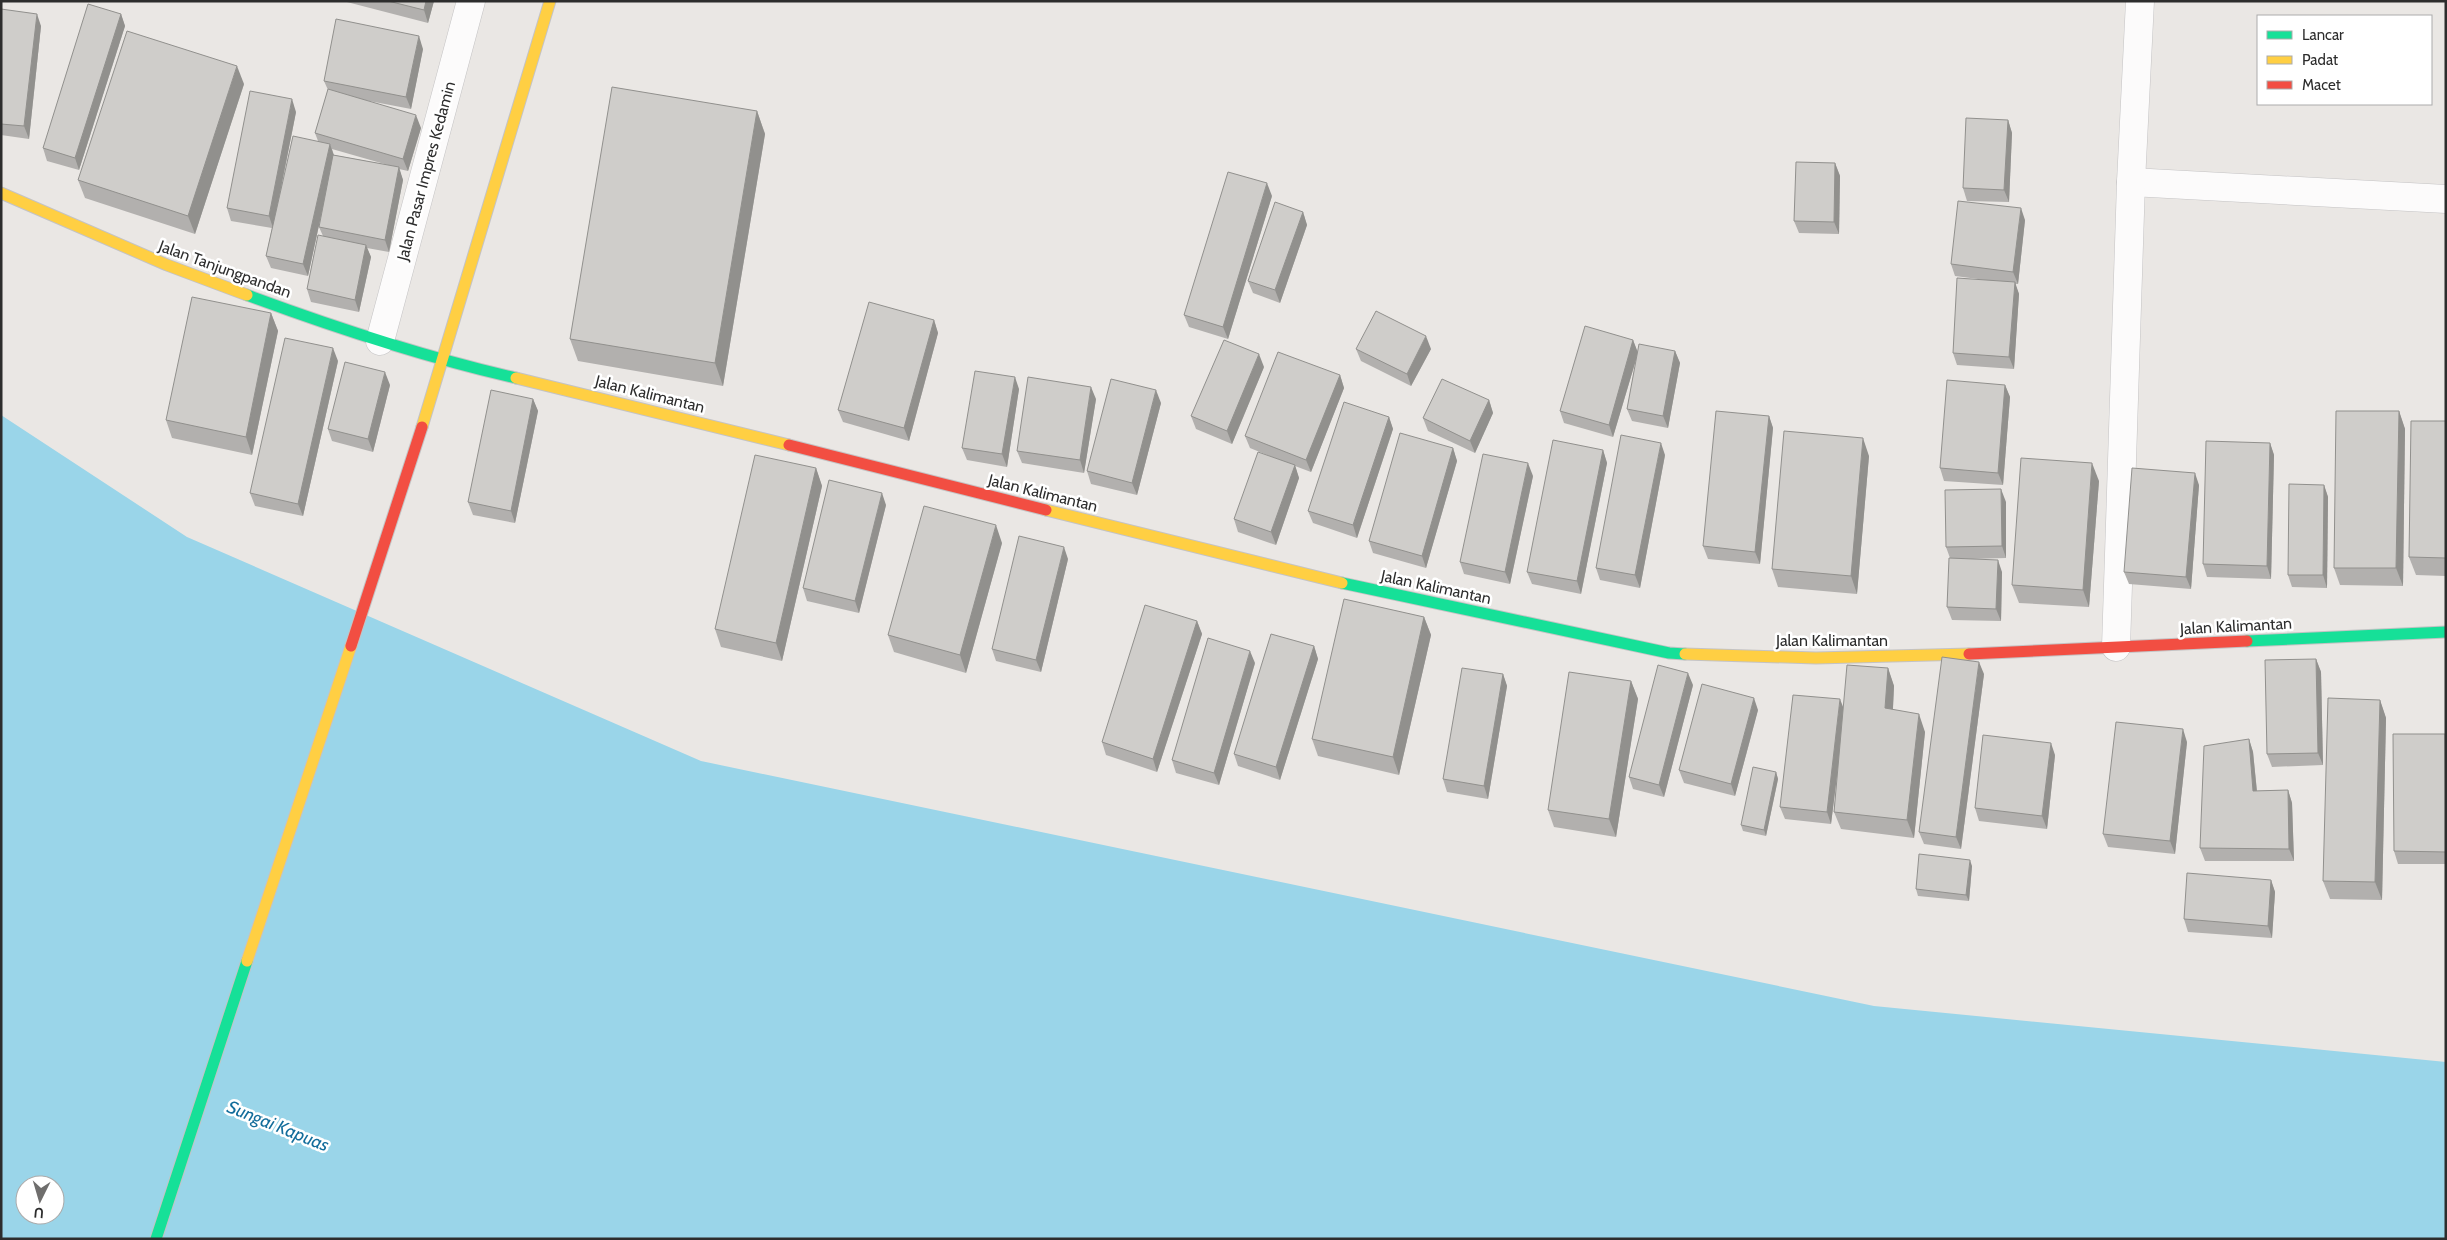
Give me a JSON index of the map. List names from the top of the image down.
{
  "streets": {
    "main road": ["Jalan Tanjungpandan", "Jalan Kalimantan"],
    "street": ["Jalan Pasar Impres Kedamin"]
  },
  "crossings": [
    ["Jalan Pasar Impres Kedamin", "Jalan Tanjungpandan"],
    ["Jalan Tanjungpandan", "Jalan Kalimantan"]
  ],
  "water": ["Sungai Kapuas"],
  "legend": ["Lancar", "Padat", "Macet"],
  "north": "bottom"
}
